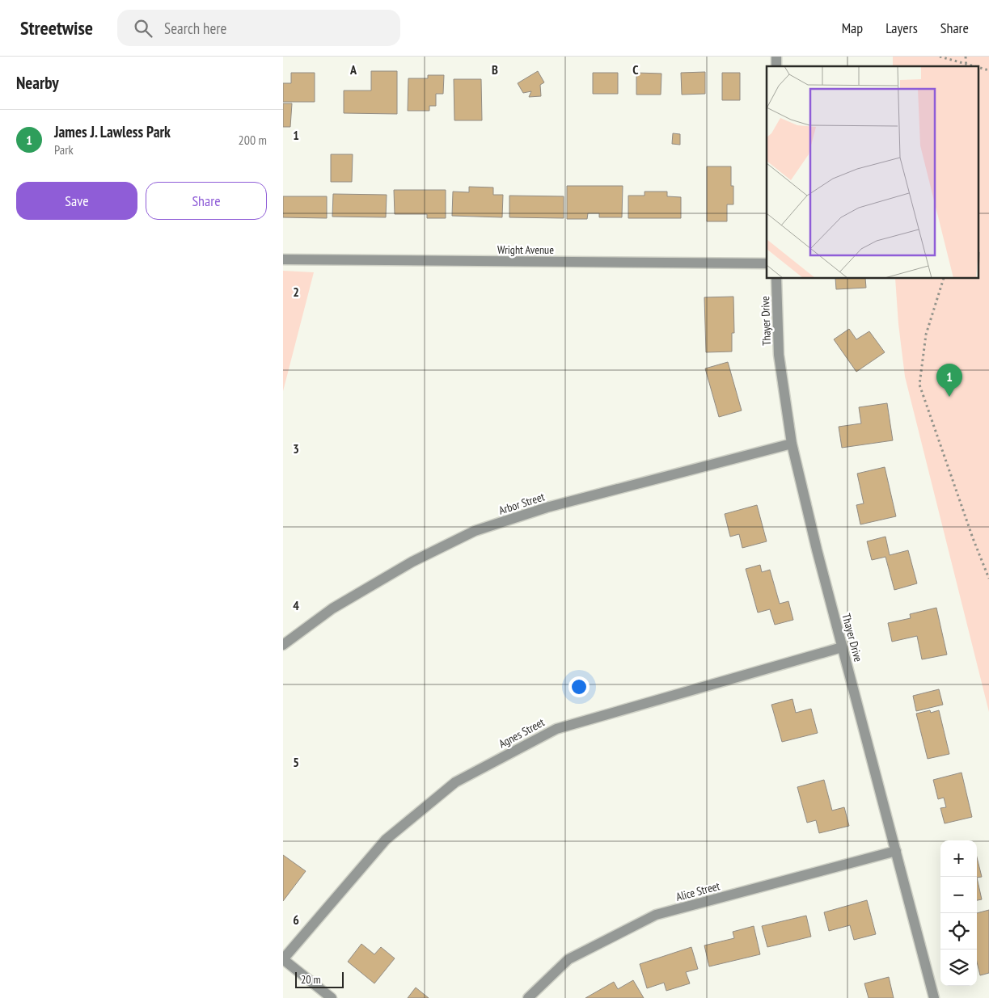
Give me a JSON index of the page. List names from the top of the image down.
{
  "streets": {
    "street": [
      "Wright Avenue",
      "Thayer Drive",
      "Arbor Street",
      "Agnes Street",
      "Alice Street"
    ]
  },
  "crossings": [
    ["Thayer Drive", "Arbor Street"],
    ["Thayer Drive", "Agnes Street"],
    ["Thayer Drive", "Alice Street"]
  ],
  "scale_bar": "20 m",
  "page": {
    "header": "Streetwise",
    "search": "Search here",
    "nav": ["Map", "Layers", "Share"],
    "heading": "Nearby",
    "list": [
      {
        "mark": "1",
        "name": "James J. Lawless Park",
        "note": "Park",
        "value": "200 m"
      }
    ],
    "buttons": ["Save", "Share"],
    "pins": "1",
    "map_buttons": ["+", "−"],
    "scale": "20 m"
  },
  "grid": {
    "columns": ["A", "B", "C"],
    "rows": [
      "1",
      "2",
      "3",
      "4",
      "5",
      "6"
    ]
  }
}
